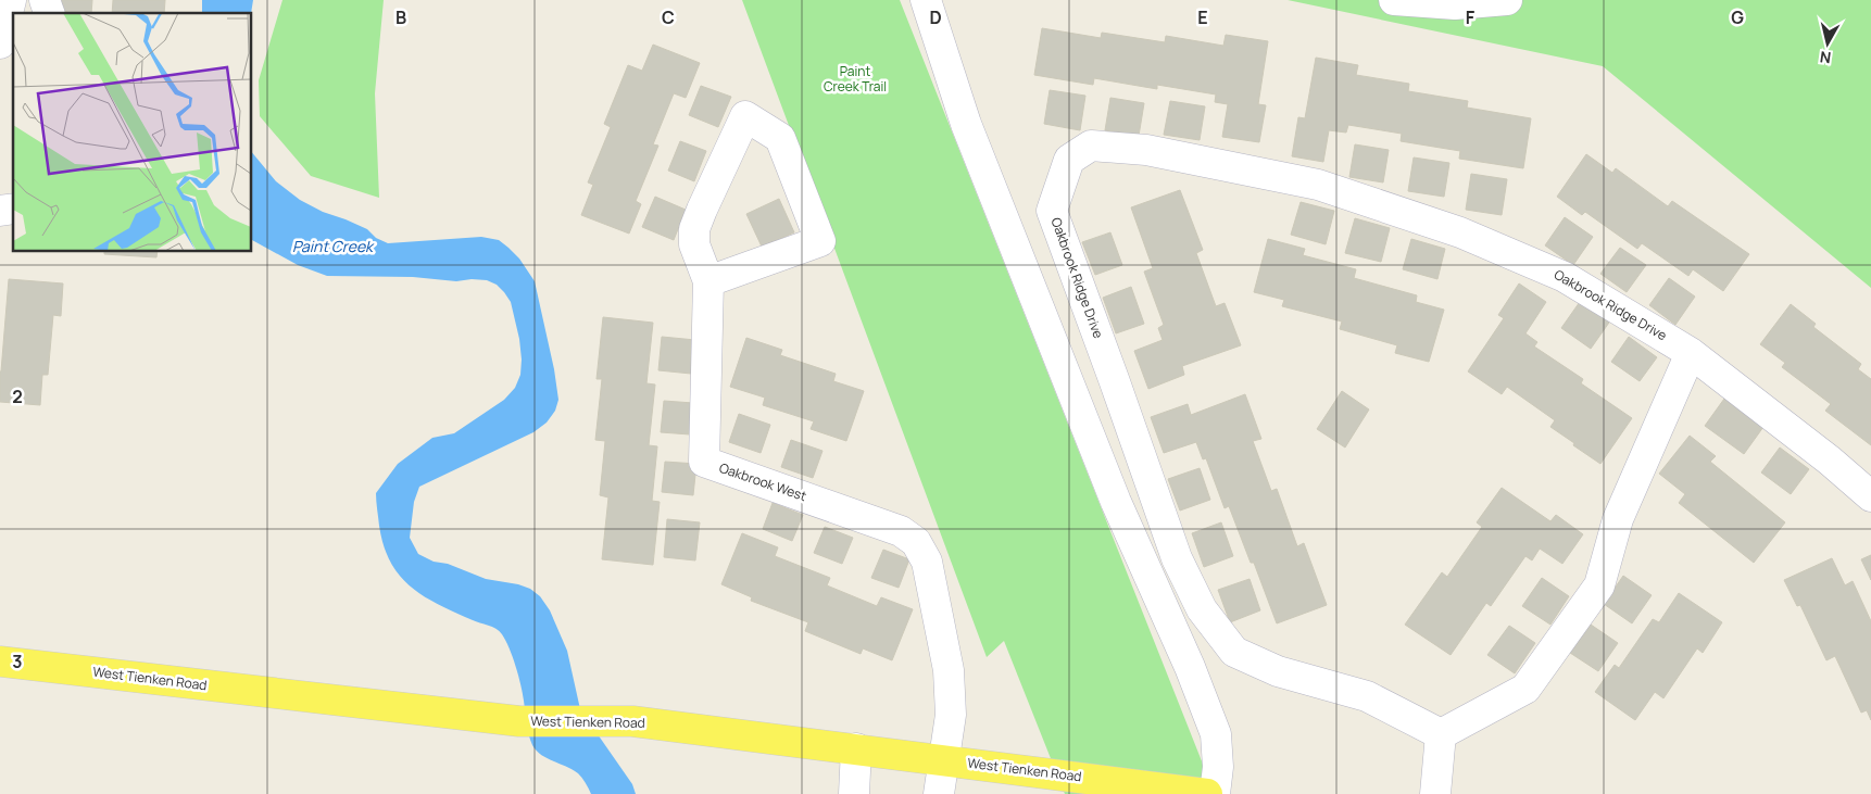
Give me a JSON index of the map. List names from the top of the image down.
{
  "streets": {
    "main road": ["West Tienken Road"],
    "street": ["Oakbrook Ridge Drive", "Oakbrook West"]
  },
  "crossings": [
    ["Oakbrook West", "West Tienken Road"]
  ],
  "water": ["Paint Creek"],
  "parks": ["Paint Creek Trail"],
  "north": "bottom",
  "grid": {
    "columns": [
      "B",
      "C",
      "D",
      "E",
      "F",
      "G"
    ],
    "rows": ["2", "3"]
  }
}
